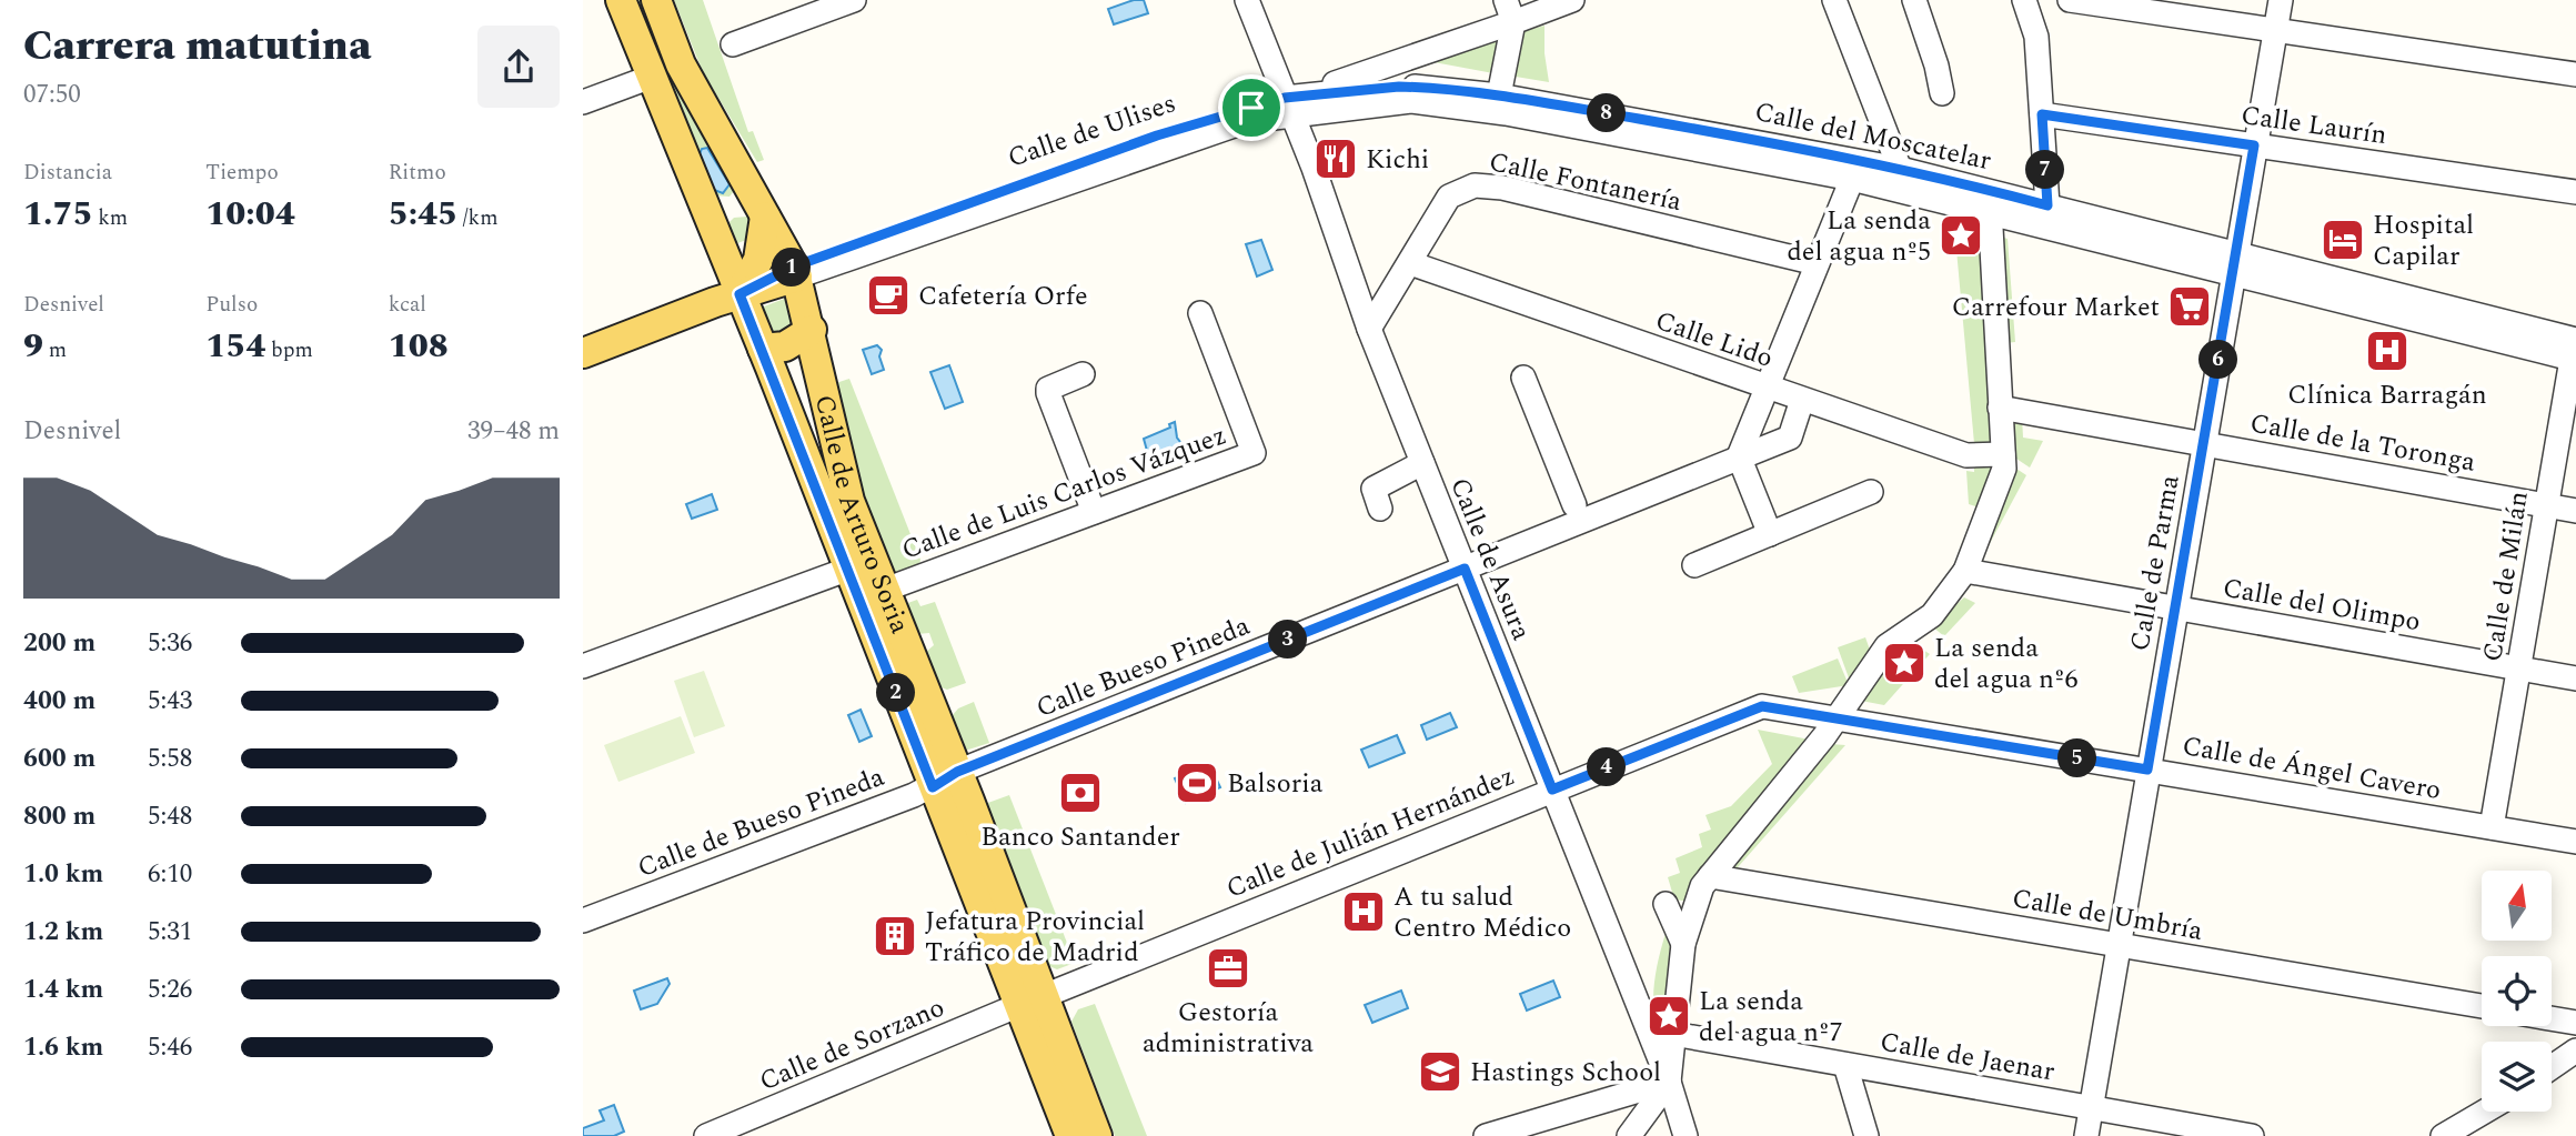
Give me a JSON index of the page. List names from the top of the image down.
{
  "streets": {
    "main road": ["Calle de Arturo Soria"],
    "street": [
      "Calle Laurín",
      "Calle de Ulises",
      "Calle del Moscatelar",
      "Calle Fontanería",
      "Calle Lido",
      "Calle de la Toronga",
      "Calle de Luis Carlos Vázquez",
      "Calle de Asura",
      "Calle de Parma",
      "Calle de Milán",
      "Calle del Olimpo",
      "Calle Bueso Pineda",
      "Calle de Ángel Cavero",
      "Calle de Bueso Pineda",
      "Calle de Julián Hernández",
      "Calle de Umbría",
      "Calle de Sorzano",
      "Calle de Jaenar"
    ]
  },
  "crossings": [
    ["Calle Laurín", "Calle de Parma"],
    ["Calle de Ulises", "Calle del Moscatelar"],
    ["Calle de Ulises", "Calle de Arturo Soria"],
    ["Calle de Ulises", "Calle de Asura"],
    ["Calle del Moscatelar", "Calle de Asura"],
    ["Calle del Moscatelar", "Calle de Parma"],
    ["Calle del Moscatelar", "Calle de Milán"],
    ["Calle Fontanería", "Calle Lido"],
    ["Calle Fontanería", "Calle de Asura"],
    ["Calle Lido", "Calle Bueso Pineda"],
    ["Calle de la Toronga", "Calle de Parma"],
    ["Calle de la Toronga", "Calle de Milán"],
    ["Calle de Luis Carlos Vázquez", "Calle de Arturo Soria"],
    ["Calle de Arturo Soria", "Calle Bueso Pineda"],
    ["Calle de Arturo Soria", "Calle de Bueso Pineda"],
    ["Calle de Arturo Soria", "Calle de Julián Hernández"],
    ["Calle de Arturo Soria", "Calle de Sorzano"],
    ["Calle de Asura", "Calle Bueso Pineda"],
    ["Calle de Asura", "Calle de Julián Hernández"],
    ["Calle de Parma", "Calle del Olimpo"],
    ["Calle de Parma", "Calle de Ángel Cavero"],
    ["Calle de Parma", "Calle de Umbría"],
    ["Calle de Parma", "Calle de Jaenar"],
    ["Calle de Milán", "Calle del Olimpo"],
    ["Calle de Milán", "Calle de Ángel Cavero"],
    ["Calle Bueso Pineda", "Calle de Bueso Pineda"],
    ["Calle de Ángel Cavero", "Calle de Julián Hernández"],
    ["Calle de Julián Hernández", "Calle de Sorzano"]
  ],
  "places": {
    "restaurant": ["Kichi"],
    "place": ["La senda del agua nº5", "La senda del agua nº6", "La senda del agua nº7"],
    "hotel": ["Hospital Capilar"],
    "cafe": ["Cafetería Orfe"],
    "supermarket": ["Carrefour Market"],
    "hospital": ["Clínica Barragán", "A tu salud Centro Médico"],
    "sports": ["Balsoria"],
    "bank": ["Banco Santander"],
    "building": ["Jefatura Provincial Tráfico de Madrid"],
    "office": ["Gestoría administrativa"],
    "school or university": ["Hastings School"]
  },
  "north": "top",
  "page": {
    "heading": ["Carrera matutina", "07:50"],
    "pins": [
      "8",
      "7",
      "1",
      "6",
      "3",
      "2",
      "5",
      "4"
    ],
    "stats": [
      ["Distancia", "1.75 km"],
      ["Tiempo", "10:04"],
      ["Ritmo", "5:45 /km"],
      ["Desnivel", "9 m"],
      ["Pulso", "154 bpm"],
      ["kcal", "108"]
    ],
    "chart": ["Desnivel", "39–48 m"],
    "list": [
      {
        "name": "200 m",
        "note": "5:36"
      },
      {
        "name": "400 m",
        "note": "5:43"
      },
      {
        "name": "600 m",
        "note": "5:58"
      },
      {
        "name": "800 m",
        "note": "5:48"
      },
      {
        "name": "1.0 km",
        "note": "6:10"
      },
      {
        "name": "1.2 km",
        "note": "5:31"
      },
      {
        "name": "1.4 km",
        "note": "5:26"
      },
      {
        "name": "1.6 km",
        "note": "5:46"
      }
    ]
  }
}
